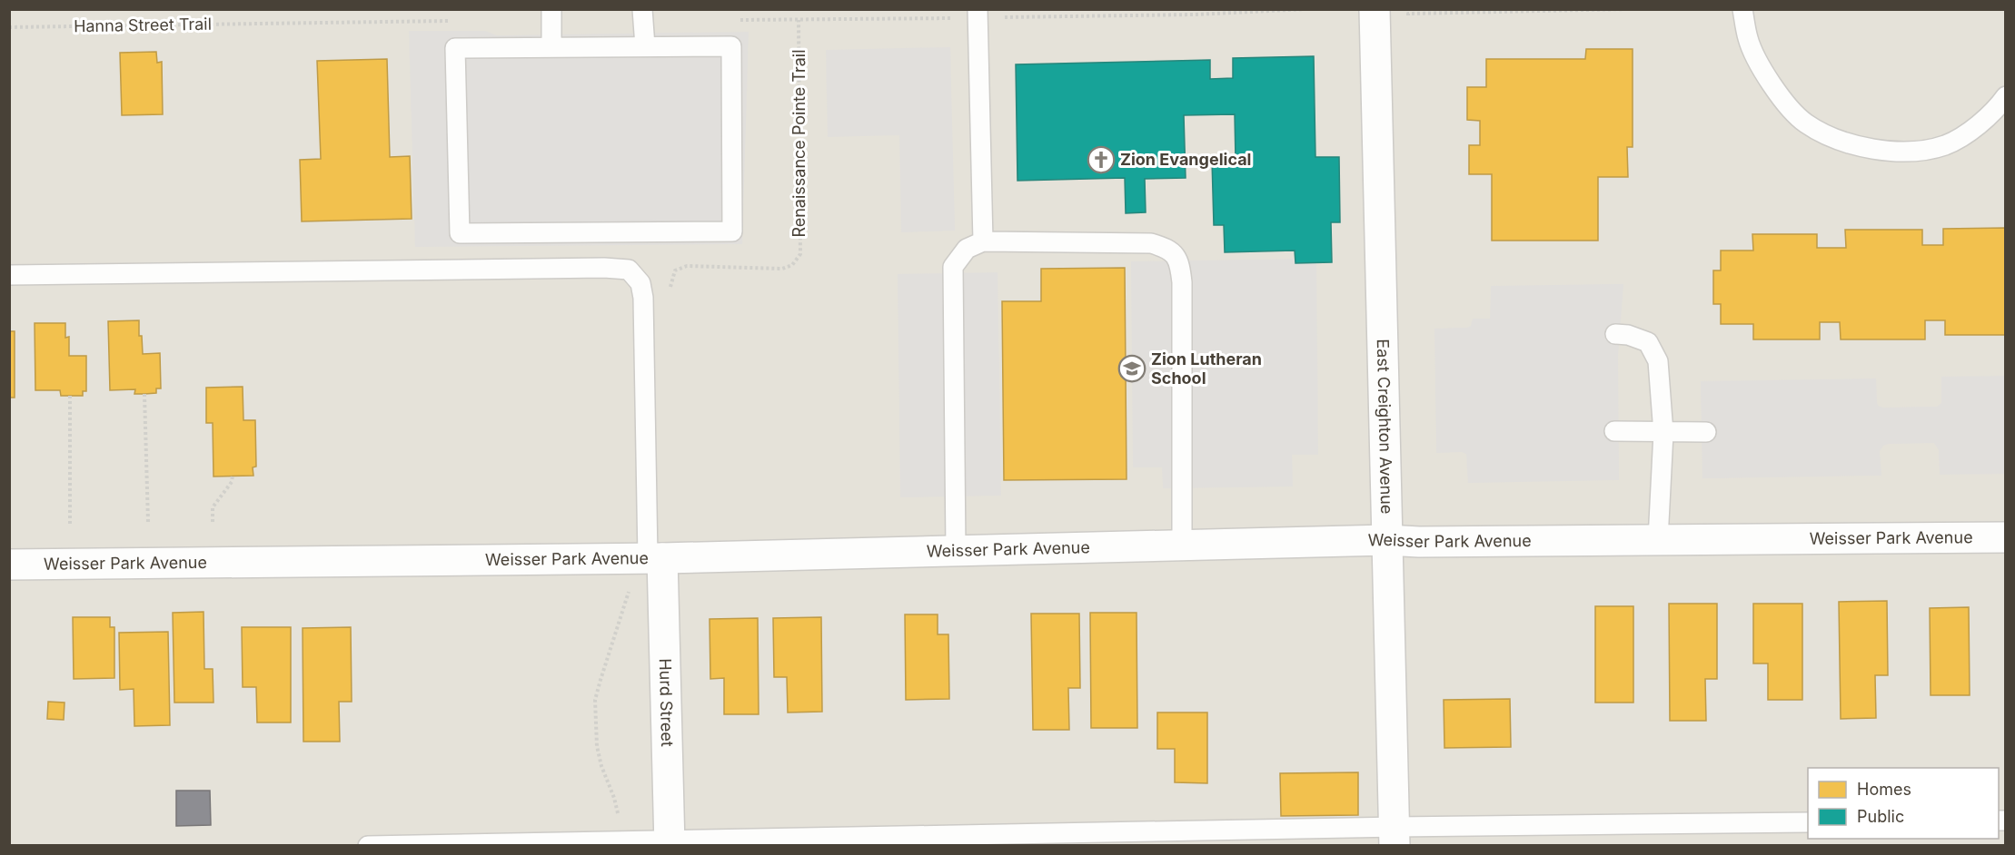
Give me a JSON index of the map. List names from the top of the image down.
{
  "streets": {
    "street": ["East Creighton Avenue", "Weisser Park Avenue", "Hurd Street"],
    "path": ["Hanna Street Trail", "Renaissance Pointe Trail"]
  },
  "crossings": [
    ["East Creighton Avenue", "Weisser Park Avenue"],
    ["Weisser Park Avenue", "Hurd Street"]
  ],
  "places": {
    "church": ["Zion Evangelical"],
    "school or university": ["Zion Lutheran School"]
  },
  "legend": ["Homes", "Public"]
}
